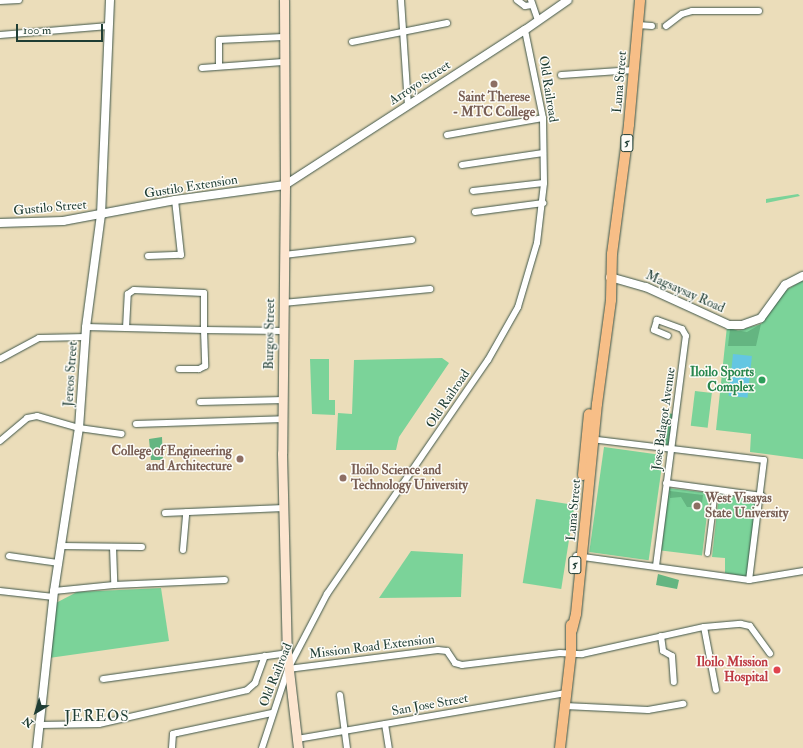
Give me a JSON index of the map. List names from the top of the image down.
{
  "streets": {
    "main road": ["Luna Street", "5", "Burgos Street"],
    "street": [
      "Arroyo Street",
      "Old Railroad",
      "Gustilo Extension",
      "Gustilo Street",
      "Magsaysay Road",
      "Jereos Street",
      "Jose Balagot Avenue",
      "Mission Road Extension",
      "San Jose Street"
    ]
  },
  "crossings": [
    ["Luna Street", "5"],
    ["Luna Street", "Magsaysay Road"],
    ["Luna Street", "Mission Road Extension"],
    ["Arroyo Street", "Old Railroad"],
    ["Arroyo Street", "Gustilo Extension"],
    ["Arroyo Street", "Burgos Street"],
    ["Old Railroad", "Burgos Street"],
    ["Old Railroad", "Mission Road Extension"],
    ["5", "Mission Road Extension"],
    ["5", "San Jose Street"],
    ["Gustilo Extension", "Gustilo Street"],
    ["Gustilo Extension", "Burgos Street"],
    ["Gustilo Extension", "Jereos Street"],
    ["Gustilo Street", "Jereos Street"],
    ["Burgos Street", "Mission Road Extension"],
    ["Burgos Street", "San Jose Street"]
  ],
  "districts": ["JEREOS"],
  "places": [
    "Saint Therese - MTC College",
    "Iloilo Sports Complex",
    "College of Engineering and Architecture",
    "Iloilo Science and Technology University",
    "West Visayas State University",
    "Iloilo Mission Hospital"
  ],
  "scale_bar": "100 m",
  "north": "bottom left"
}
